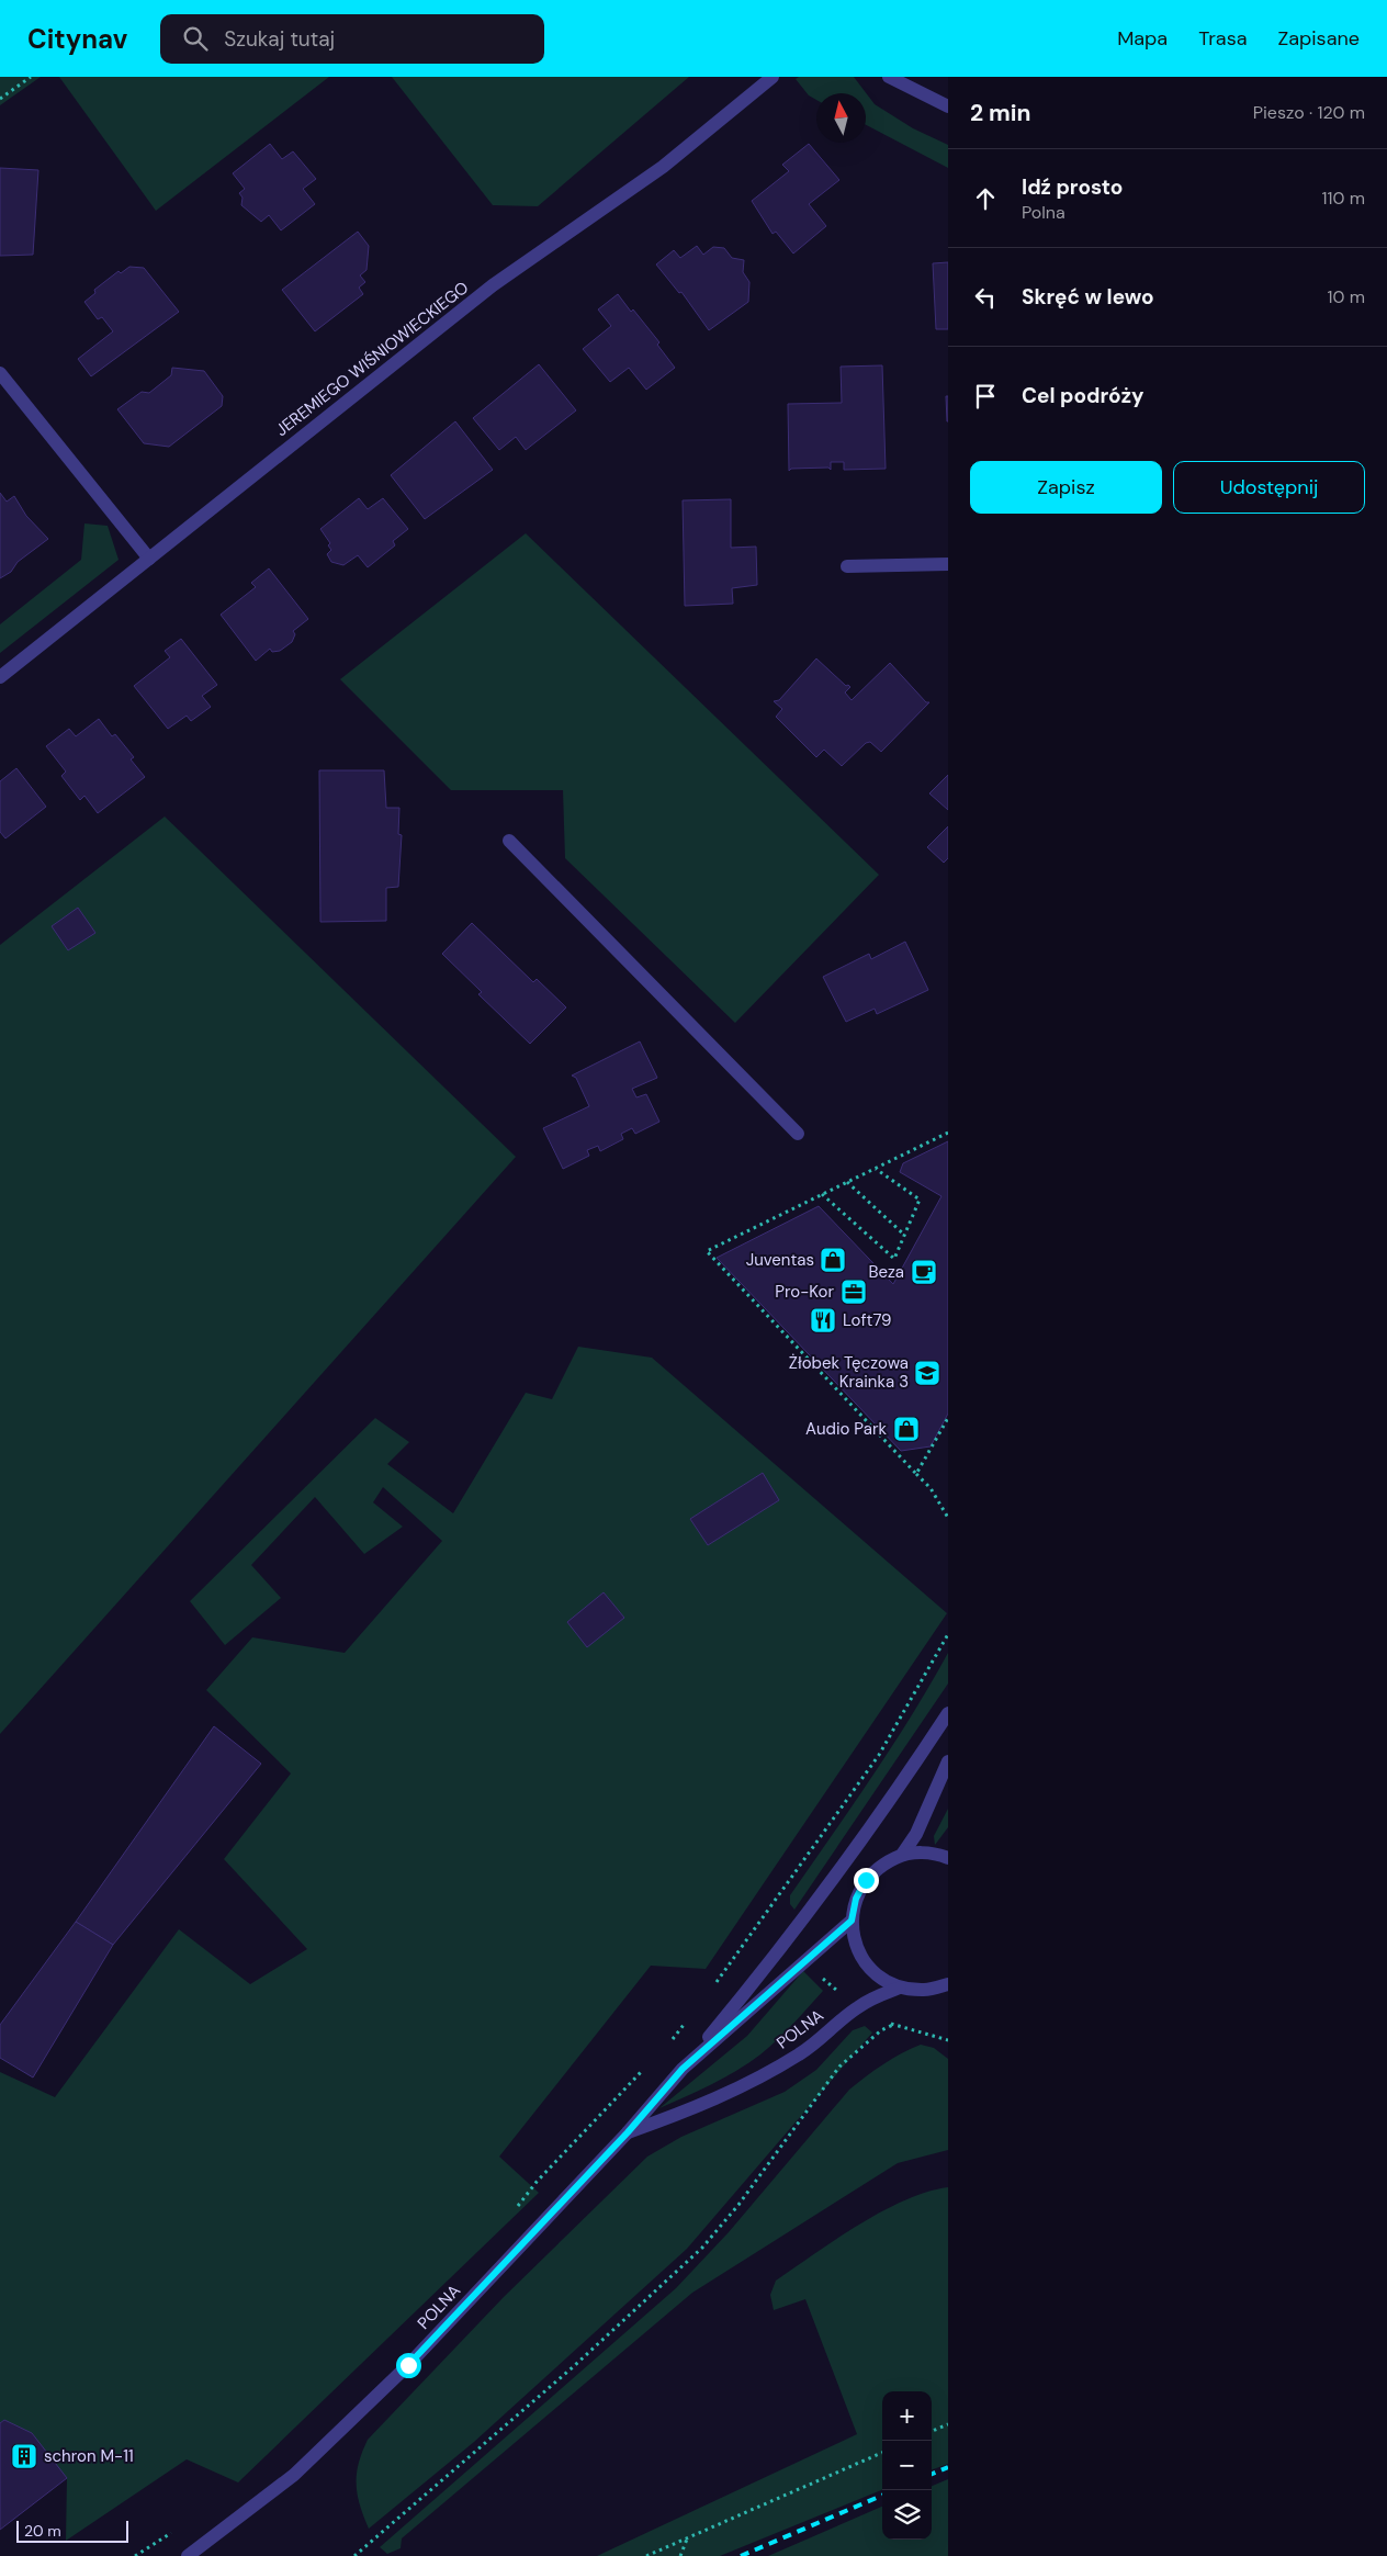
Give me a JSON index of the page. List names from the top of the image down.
{
  "streets": {
    "street": ["JEREMIEGO WIŚNIOWIECKIEGO", "POLNA"]
  },
  "places": {
    "shop": ["Juventas", "Audio Park"],
    "cafe": ["Beza"],
    "office": ["Pro-Kor"],
    "restaurant": ["Loft79"],
    "school or university": ["Żłobek Tęczowa Krainka 3"],
    "building": ["schron M-11"]
  },
  "scale_bar": "20 m",
  "north": "top",
  "page": {
    "header": "Citynav",
    "search": "Szukaj tutaj",
    "nav": ["Mapa", "Trasa", "Zapisane"],
    "heading": ["2 min", "Pieszo · 120 m"],
    "list": [
      ["Idź prosto", "Polna", "110 m"],
      ["Skręć w lewo", "10 m"],
      "Cel podróży"
    ],
    "buttons": ["Zapisz", "Udostępnij"],
    "map_buttons": ["+", "−"],
    "scale": "20 m"
  }
}
